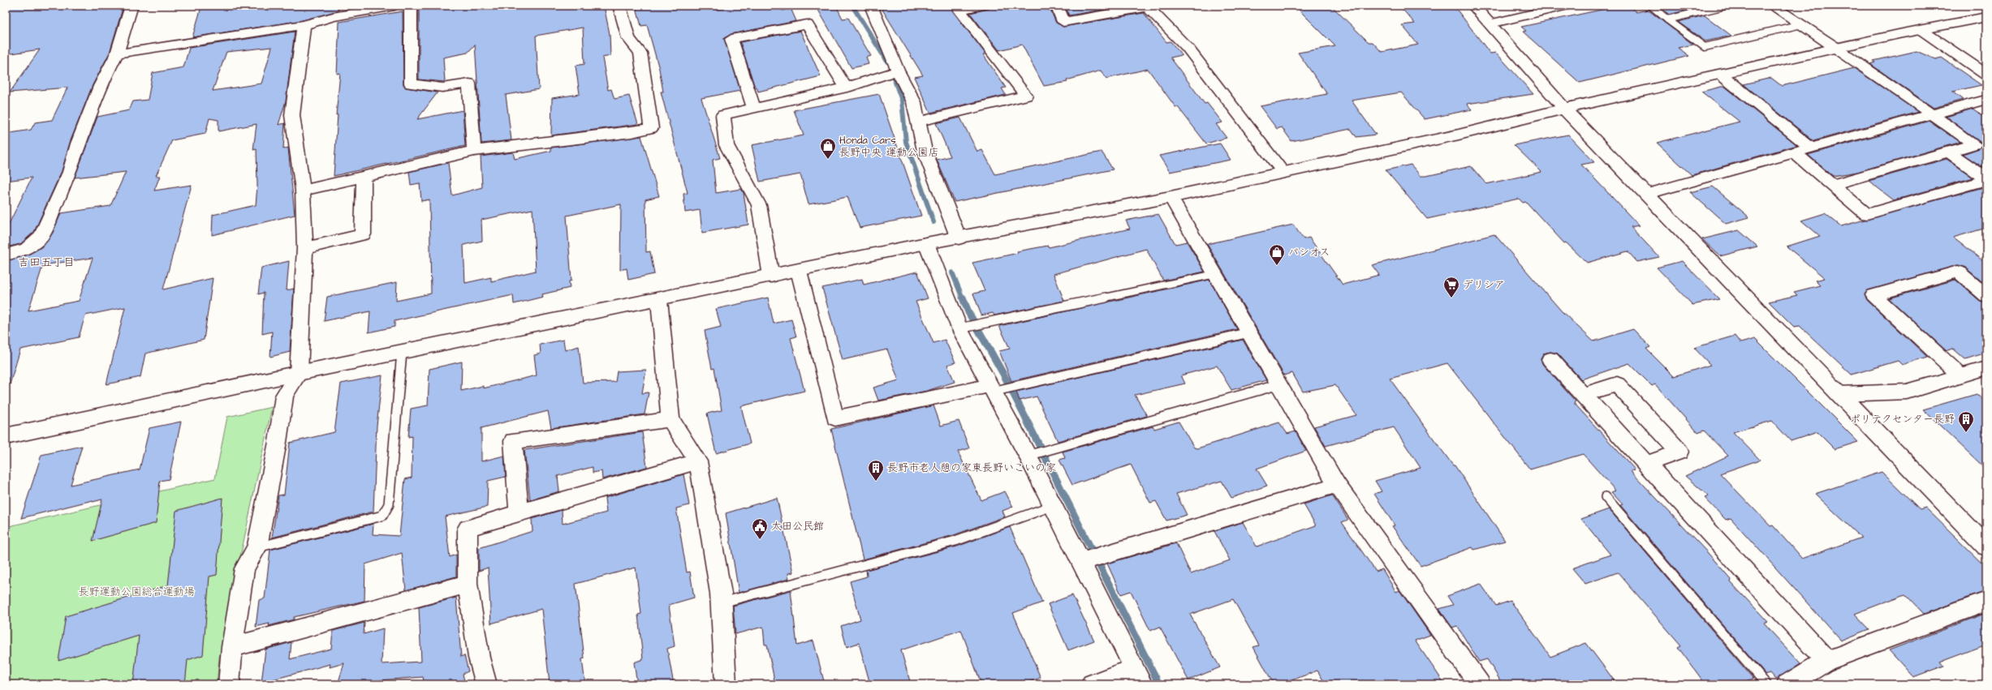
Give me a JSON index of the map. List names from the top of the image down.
{
  "districts": ["吉田五丁目"],
  "parks": ["長野運動公園総合運動場"],
  "places": {
    "shop": ["Honda Cars 長野中央 運動公園店", "パシオス"],
    "supermarket": ["デリシア"],
    "building": ["ポリテクセンター長野", "長野市老人憩の家東長野いこいの家"],
    "public building": ["太田公民館"]
  }
}
